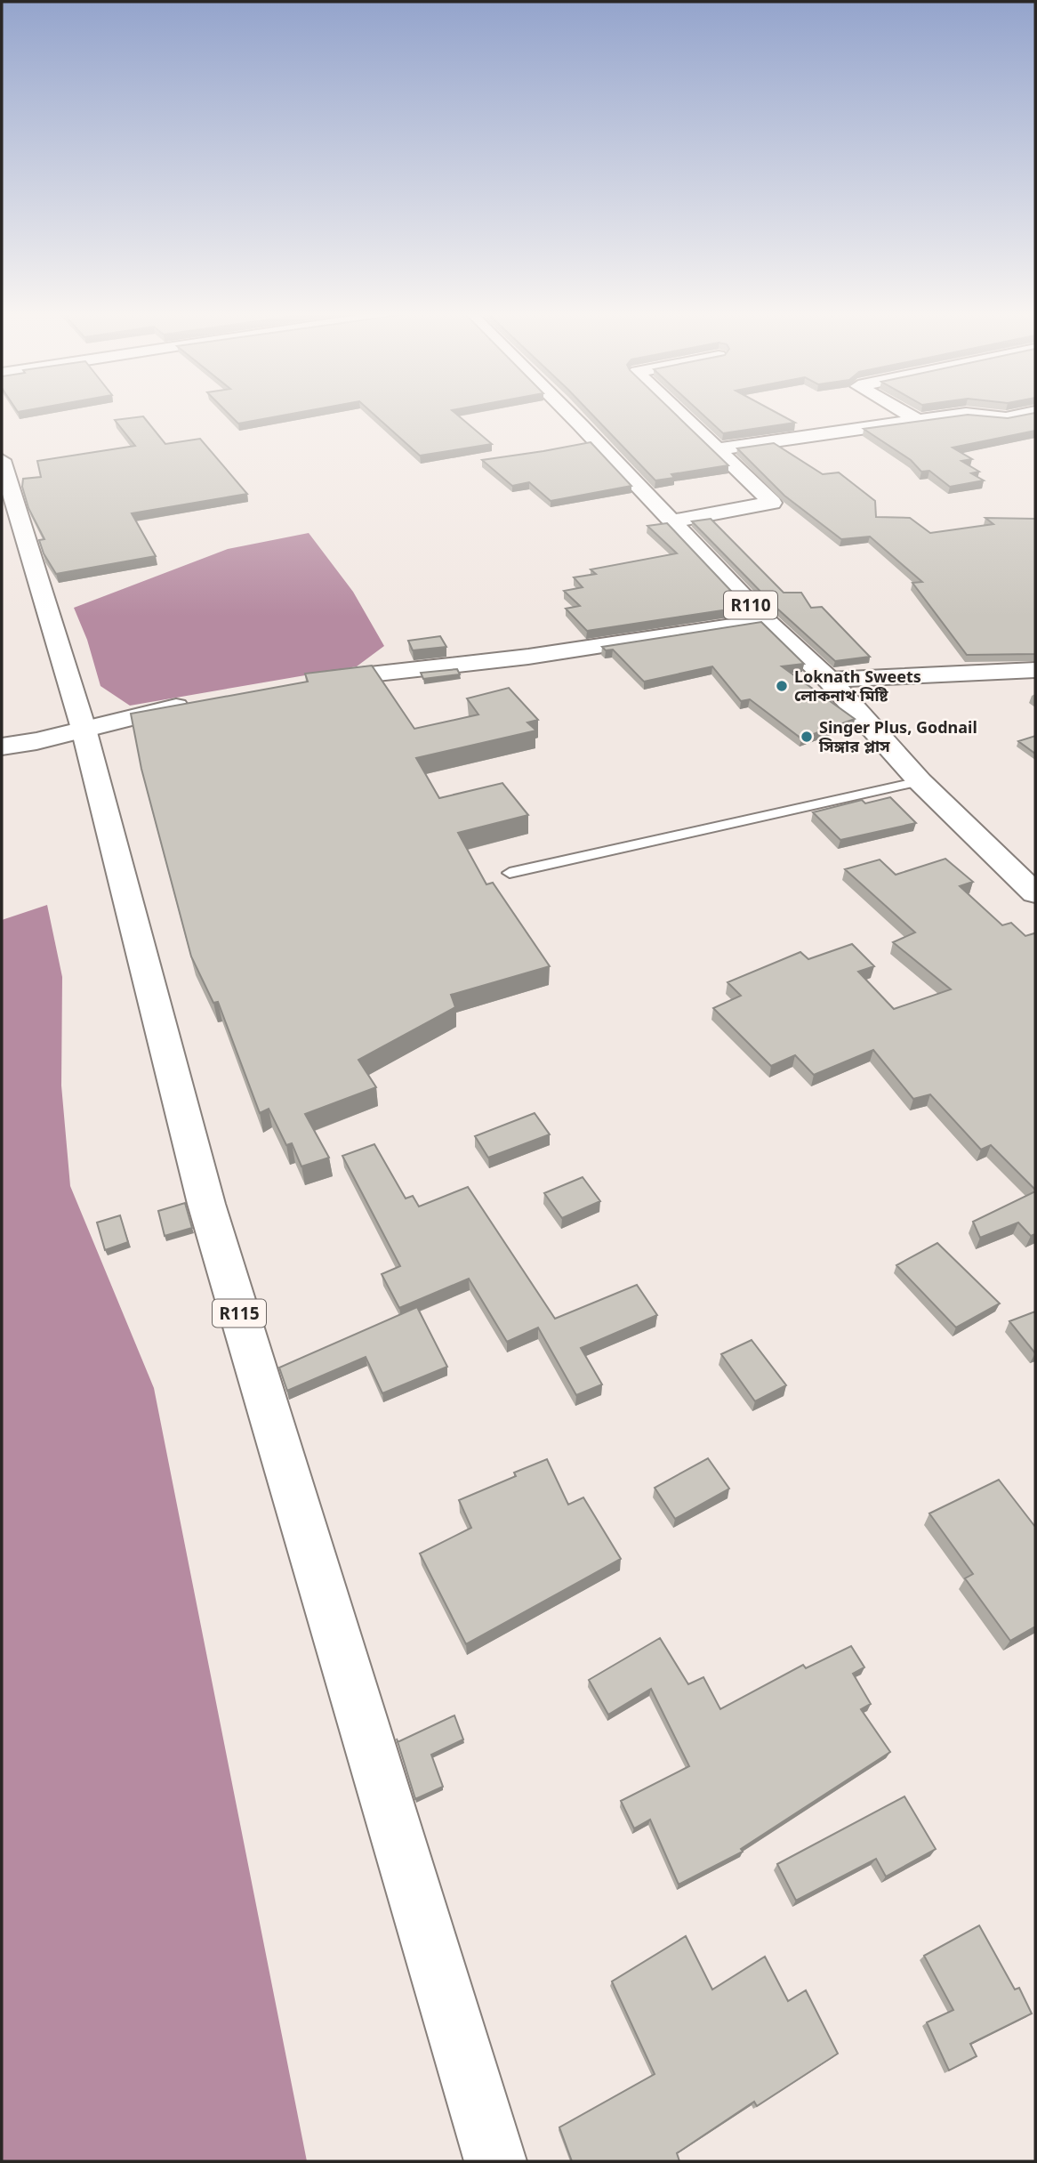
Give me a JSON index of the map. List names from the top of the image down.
{
  "streets": {
    "main road": ["R110", "R115"]
  },
  "places": ["Loknath Sweets লোকনাথ মিষ্টি", "Singer Plus, Godnail সিঙ্গার প্লাস"]
}
